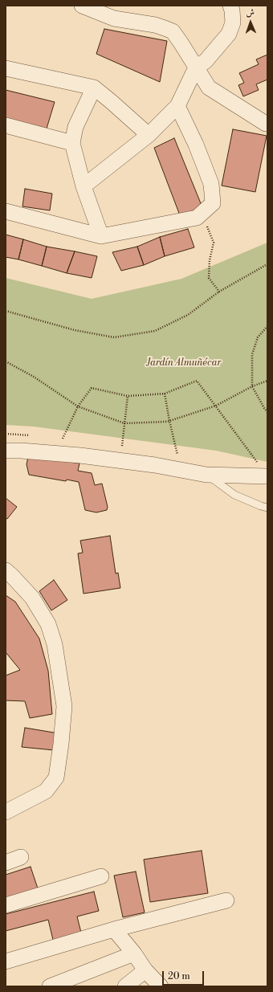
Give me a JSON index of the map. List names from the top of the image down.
{
  "parks": ["Jardín Almuñécar"],
  "scale_bar": "20 m",
  "north": "top"
}
